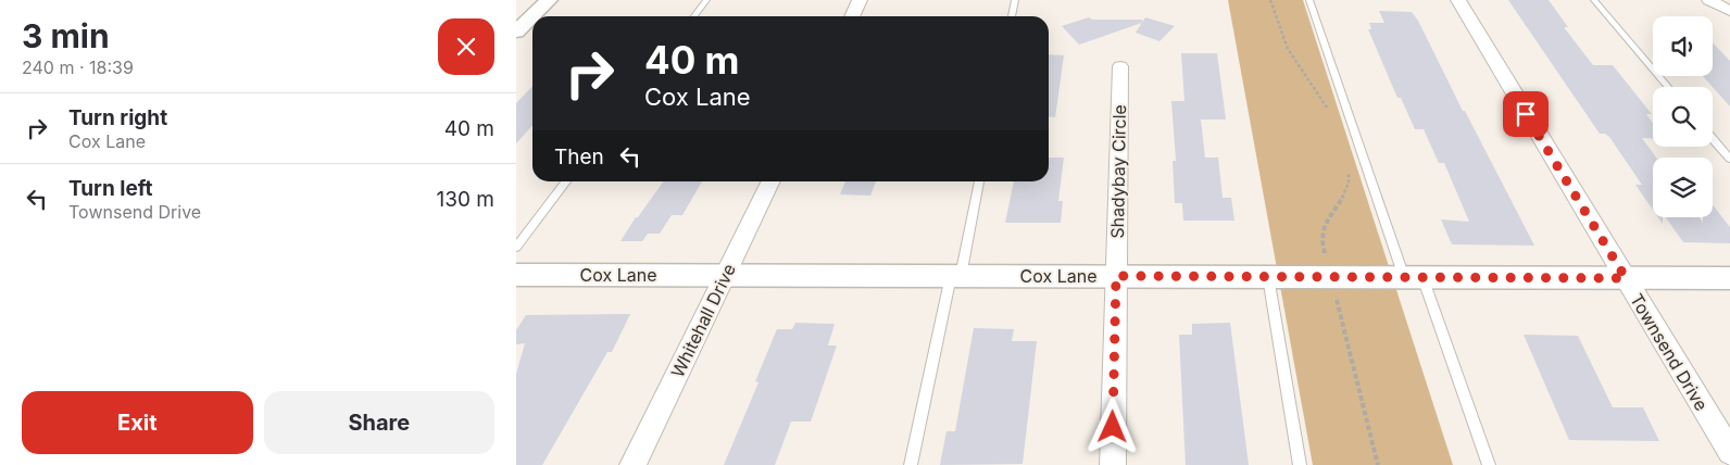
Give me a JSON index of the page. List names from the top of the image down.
{
  "streets": {
    "street": [
      "Shadybay Circle",
      "Cox Lane",
      "Whitehall Drive",
      "Townsend Drive"
    ]
  },
  "crossings": [
    ["Shadybay Circle", "Cox Lane"],
    ["Cox Lane", "Whitehall Drive"],
    ["Cox Lane", "Townsend Drive"]
  ],
  "page": {
    "heading": ["3 min", "240 m · 18:39"],
    "turn": ["40 m", "Cox Lane"],
    "list": [
      {
        "name": "Turn right",
        "note": "Cox Lane",
        "value": "40 m"
      },
      {
        "name": "Turn left",
        "note": "Townsend Drive",
        "value": "130 m"
      }
    ],
    "then": "Then",
    "buttons": ["Exit", "Share"]
  }
}
